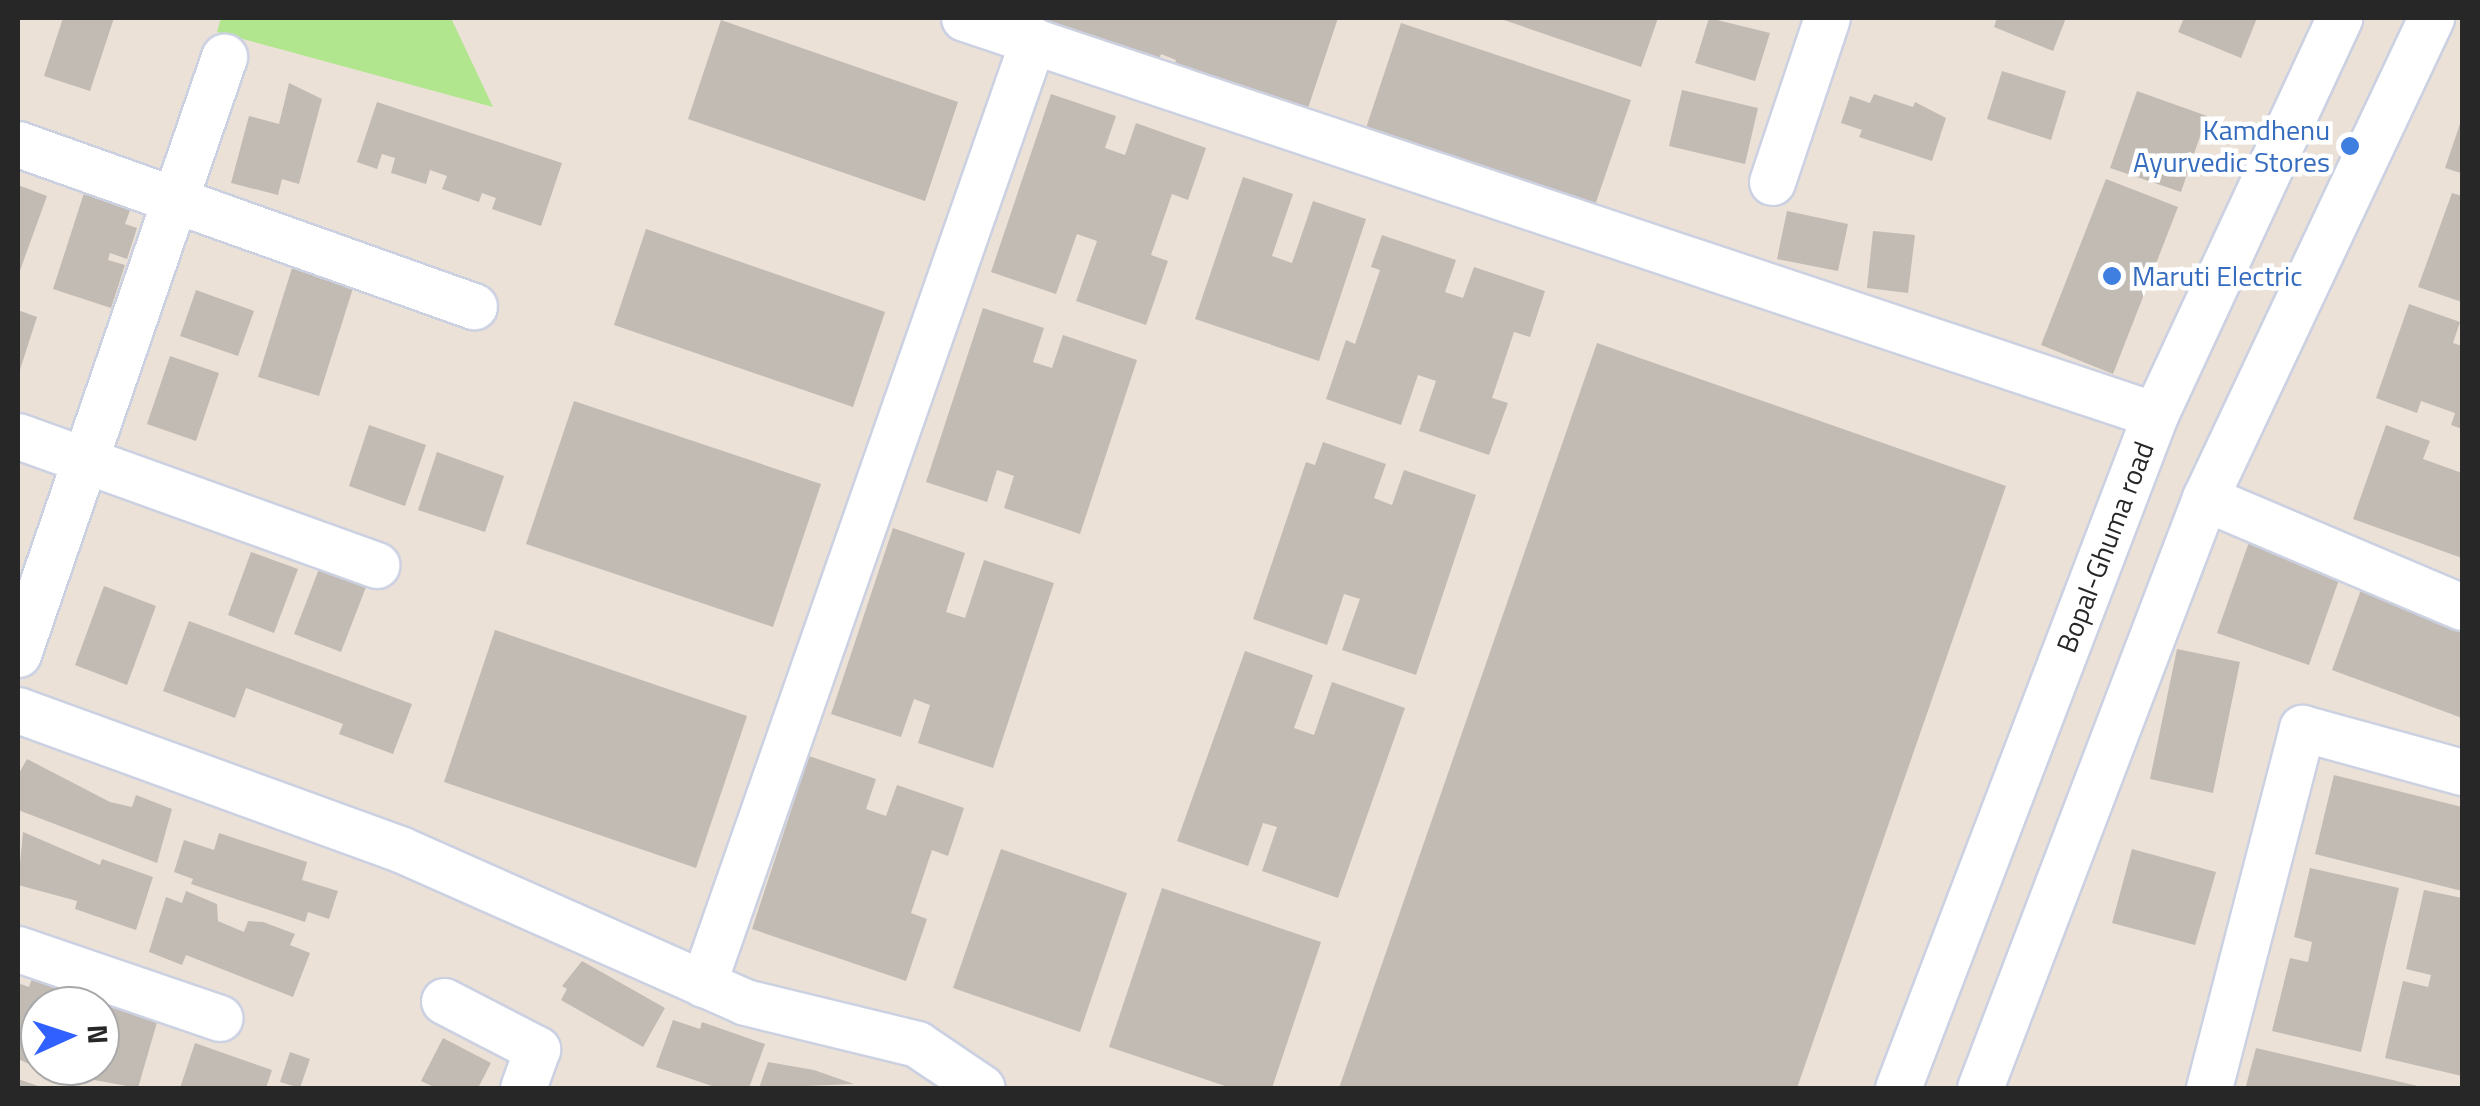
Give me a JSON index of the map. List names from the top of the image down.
{
  "streets": {
    "street": ["Bopal-Ghuma road"]
  },
  "places": ["Kamdhenu Ayurvedic Stores", "Maruti Electric"],
  "north": "right"
}
